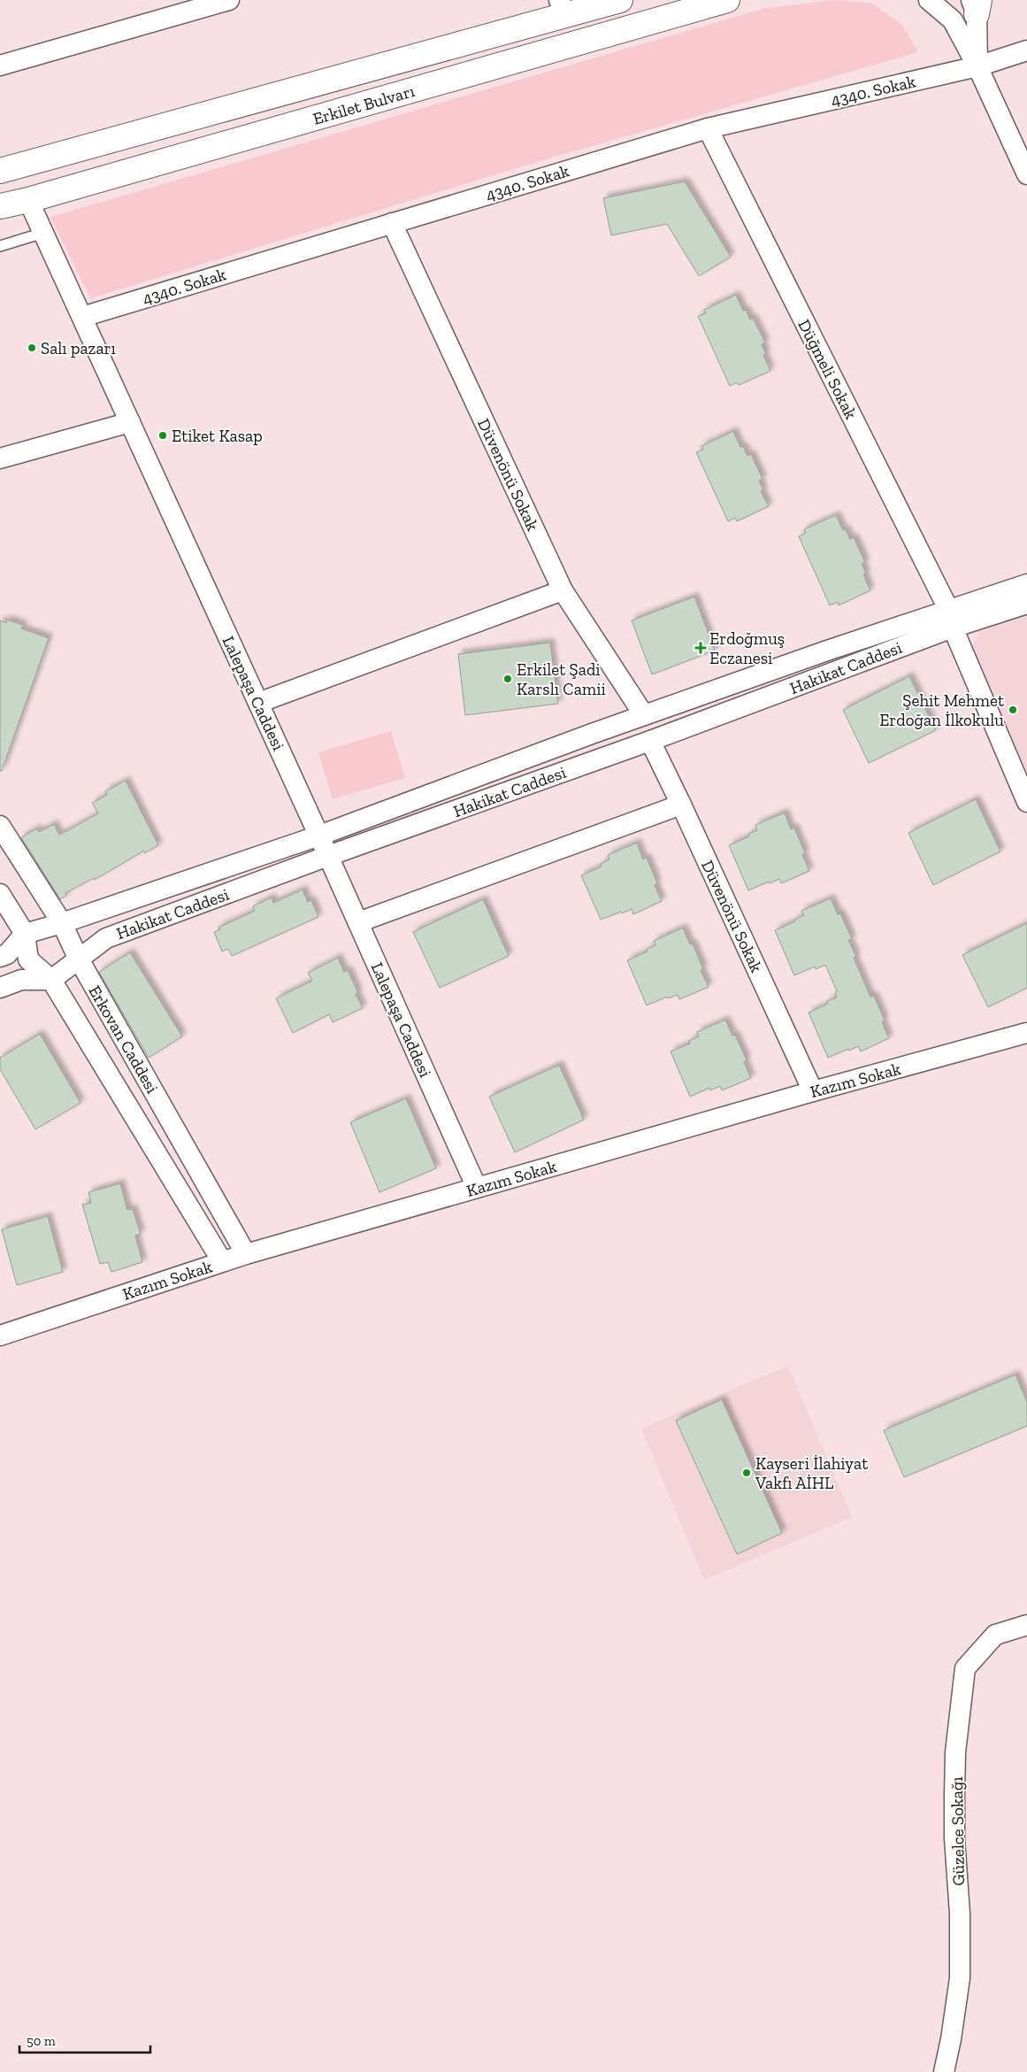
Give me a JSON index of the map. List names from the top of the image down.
{
  "streets": {
    "main road": ["Erkilet Bulvarı"],
    "street": [
      "4340. Sokak",
      "Düğmeli Sokak",
      "Düvenönü Sokak",
      "Hakikat Caddesi",
      "Lalepaşa Caddesi",
      "Erkovan Caddesi",
      "Kazım Sokak",
      "Güzelce Sokağı"
    ]
  },
  "crossings": [
    ["4340. Sokak", "Düğmeli Sokak"],
    ["4340. Sokak", "Düvenönü Sokak"],
    ["4340. Sokak", "Lalepaşa Caddesi"],
    ["Erkilet Bulvarı", "Lalepaşa Caddesi"],
    ["Düğmeli Sokak", "Hakikat Caddesi"],
    ["Düvenönü Sokak", "Hakikat Caddesi"],
    ["Düvenönü Sokak", "Kazım Sokak"],
    ["Hakikat Caddesi", "Lalepaşa Caddesi"],
    ["Hakikat Caddesi", "Erkovan Caddesi"],
    ["Lalepaşa Caddesi", "Kazım Sokak"],
    ["Erkovan Caddesi", "Kazım Sokak"]
  ],
  "places": {
    "other": [
      "Salı pazarı",
      "Etiket Kasap",
      "Erkilet Şadi Karslı Camii",
      "Şehit Mehmet Erdoğan İlkokulu",
      "Kayseri İlahiyat Vakfı AİHL"
    ],
    "health": ["Erdoğmuş Eczanesi"]
  },
  "scale_bar": "50 m"
}
